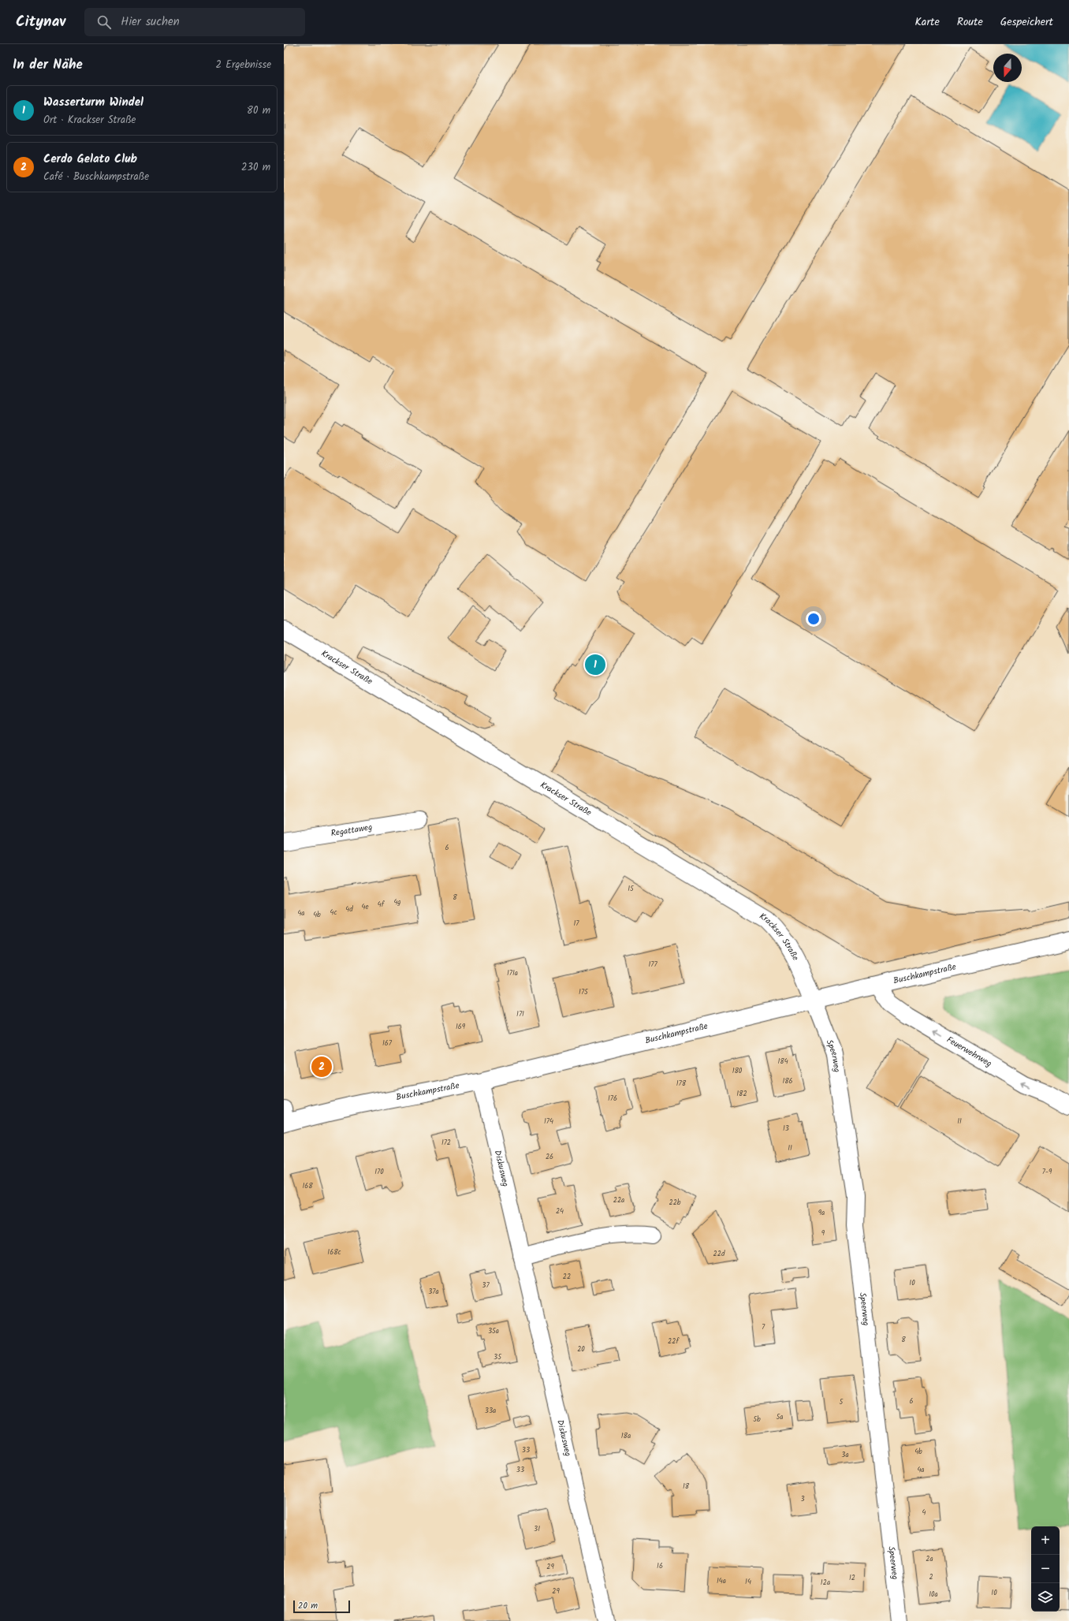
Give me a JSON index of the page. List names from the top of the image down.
{
  "streets": {
    "main road": ["Krackser Straße", "Buschkampstraße"],
    "street": [
      "Regattaweg",
      "Feuerwehrweg",
      "Speerweg",
      "Diskusweg"
    ]
  },
  "crossings": [
    ["Krackser Straße", "Buschkampstraße"],
    ["Krackser Straße", "Speerweg"],
    ["Buschkampstraße", "Feuerwehrweg"],
    ["Buschkampstraße", "Speerweg"],
    ["Buschkampstraße", "Diskusweg"]
  ],
  "one_way": ["Feuerwehrweg"],
  "house_numbers": [
    "6",
    "15",
    "8",
    "4g",
    "4f",
    "4e",
    "4d",
    "4c",
    "4a",
    "4b",
    "17",
    "177",
    "171a",
    "175",
    "171",
    "169",
    "167",
    "184",
    "180",
    "186",
    "178",
    "182",
    "176",
    "174",
    "11",
    "13",
    "172",
    "11",
    "26",
    "170",
    "7-9",
    "168",
    "22a",
    "22b",
    "24",
    "9a",
    "9",
    "168c",
    "22d",
    "22",
    "10",
    "37",
    "37a",
    "7",
    "35a",
    "8",
    "22f",
    "20",
    "35",
    "6",
    "5",
    "33a",
    "5a",
    "5b",
    "18a",
    "33",
    "4b",
    "3a",
    "33",
    "4a",
    "18",
    "3",
    "4",
    "31",
    "2a",
    "16",
    "29",
    "2",
    "12",
    "14a",
    "14",
    "12a",
    "29",
    "10",
    "10a"
  ],
  "scale_bar": "20 m",
  "north": "bottom",
  "page": {
    "header": "Citynav",
    "search": "Hier suchen",
    "nav": ["Karte", "Route", "Gespeichert"],
    "heading": ["In der Nähe", "2 Ergebnisse"],
    "list": [
      {
        "mark": "1",
        "name": "Wasserturm Windel",
        "note": "Ort · Krackser Straße",
        "value": "80 m"
      },
      {
        "mark": "2",
        "name": "Cerdo Gelato Club",
        "note": "Café · Buschkampstraße",
        "value": "230 m"
      }
    ],
    "pins": ["1", "2"],
    "map_buttons": ["+", "−"],
    "scale": "20 m"
  }
}
